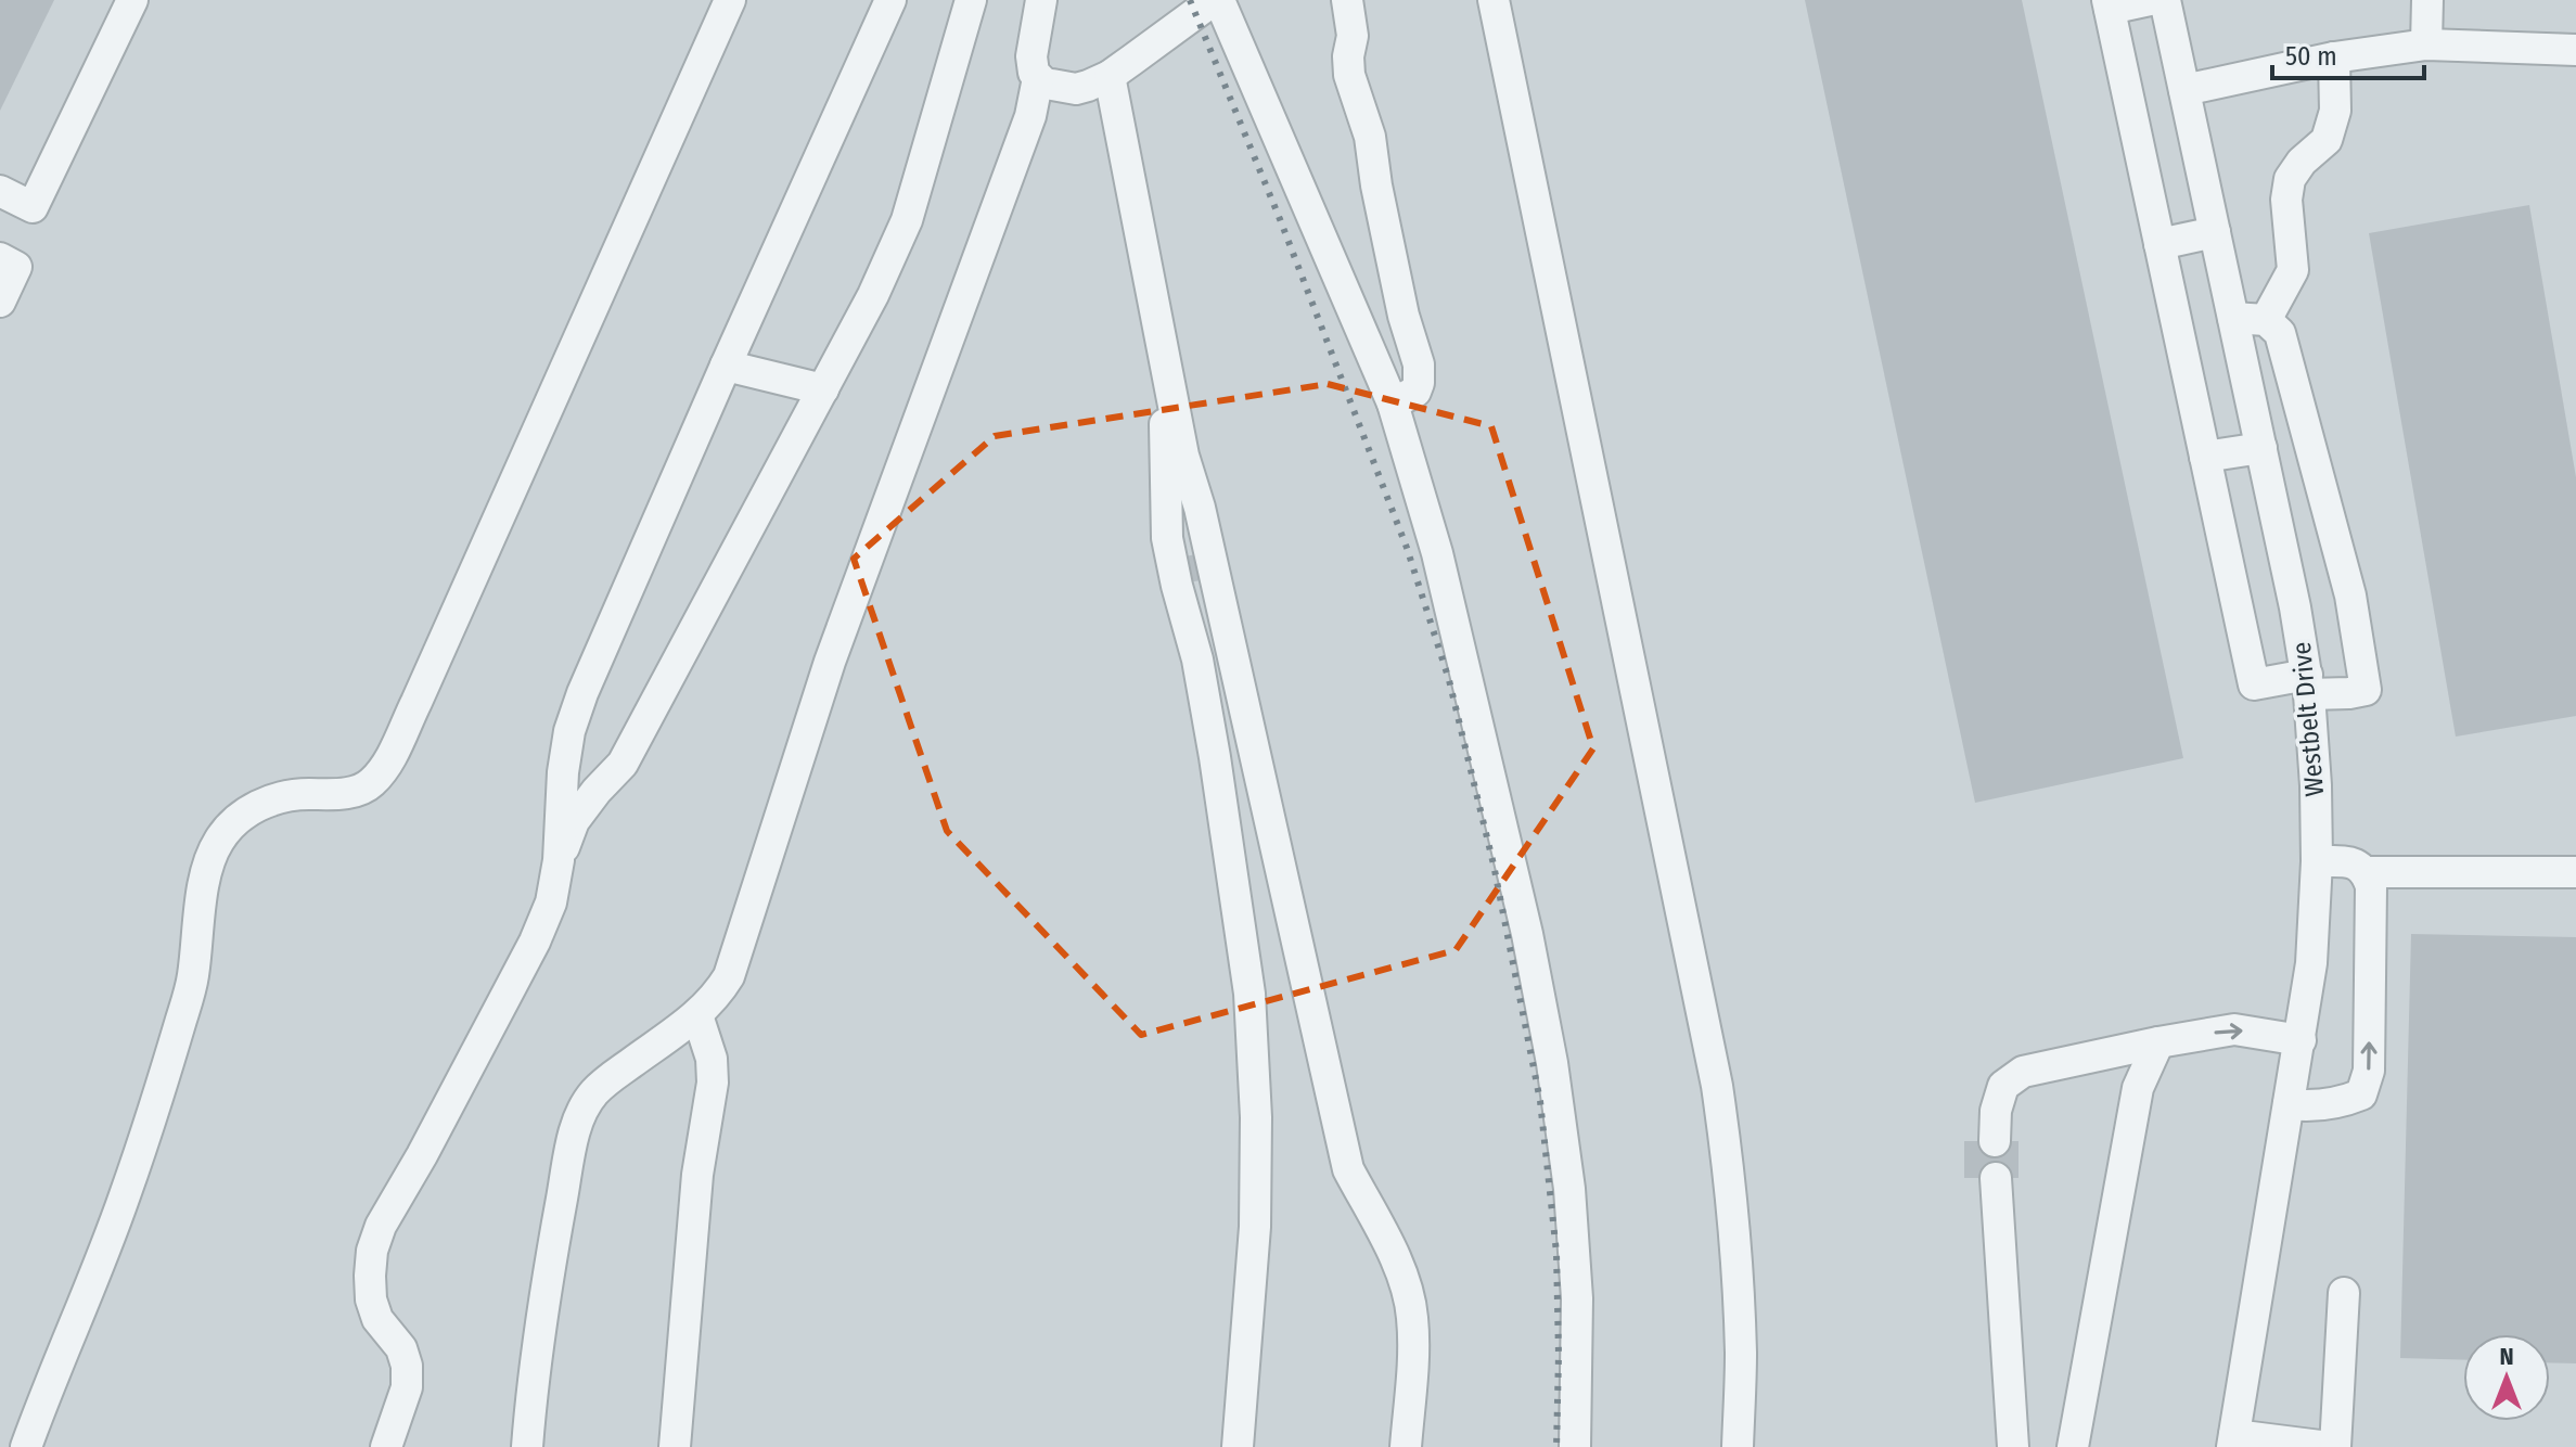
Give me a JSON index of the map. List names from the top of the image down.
{
  "streets": {
    "street": ["Westbelt Drive"]
  },
  "scale_bar": "50 m",
  "north": "top"
}
